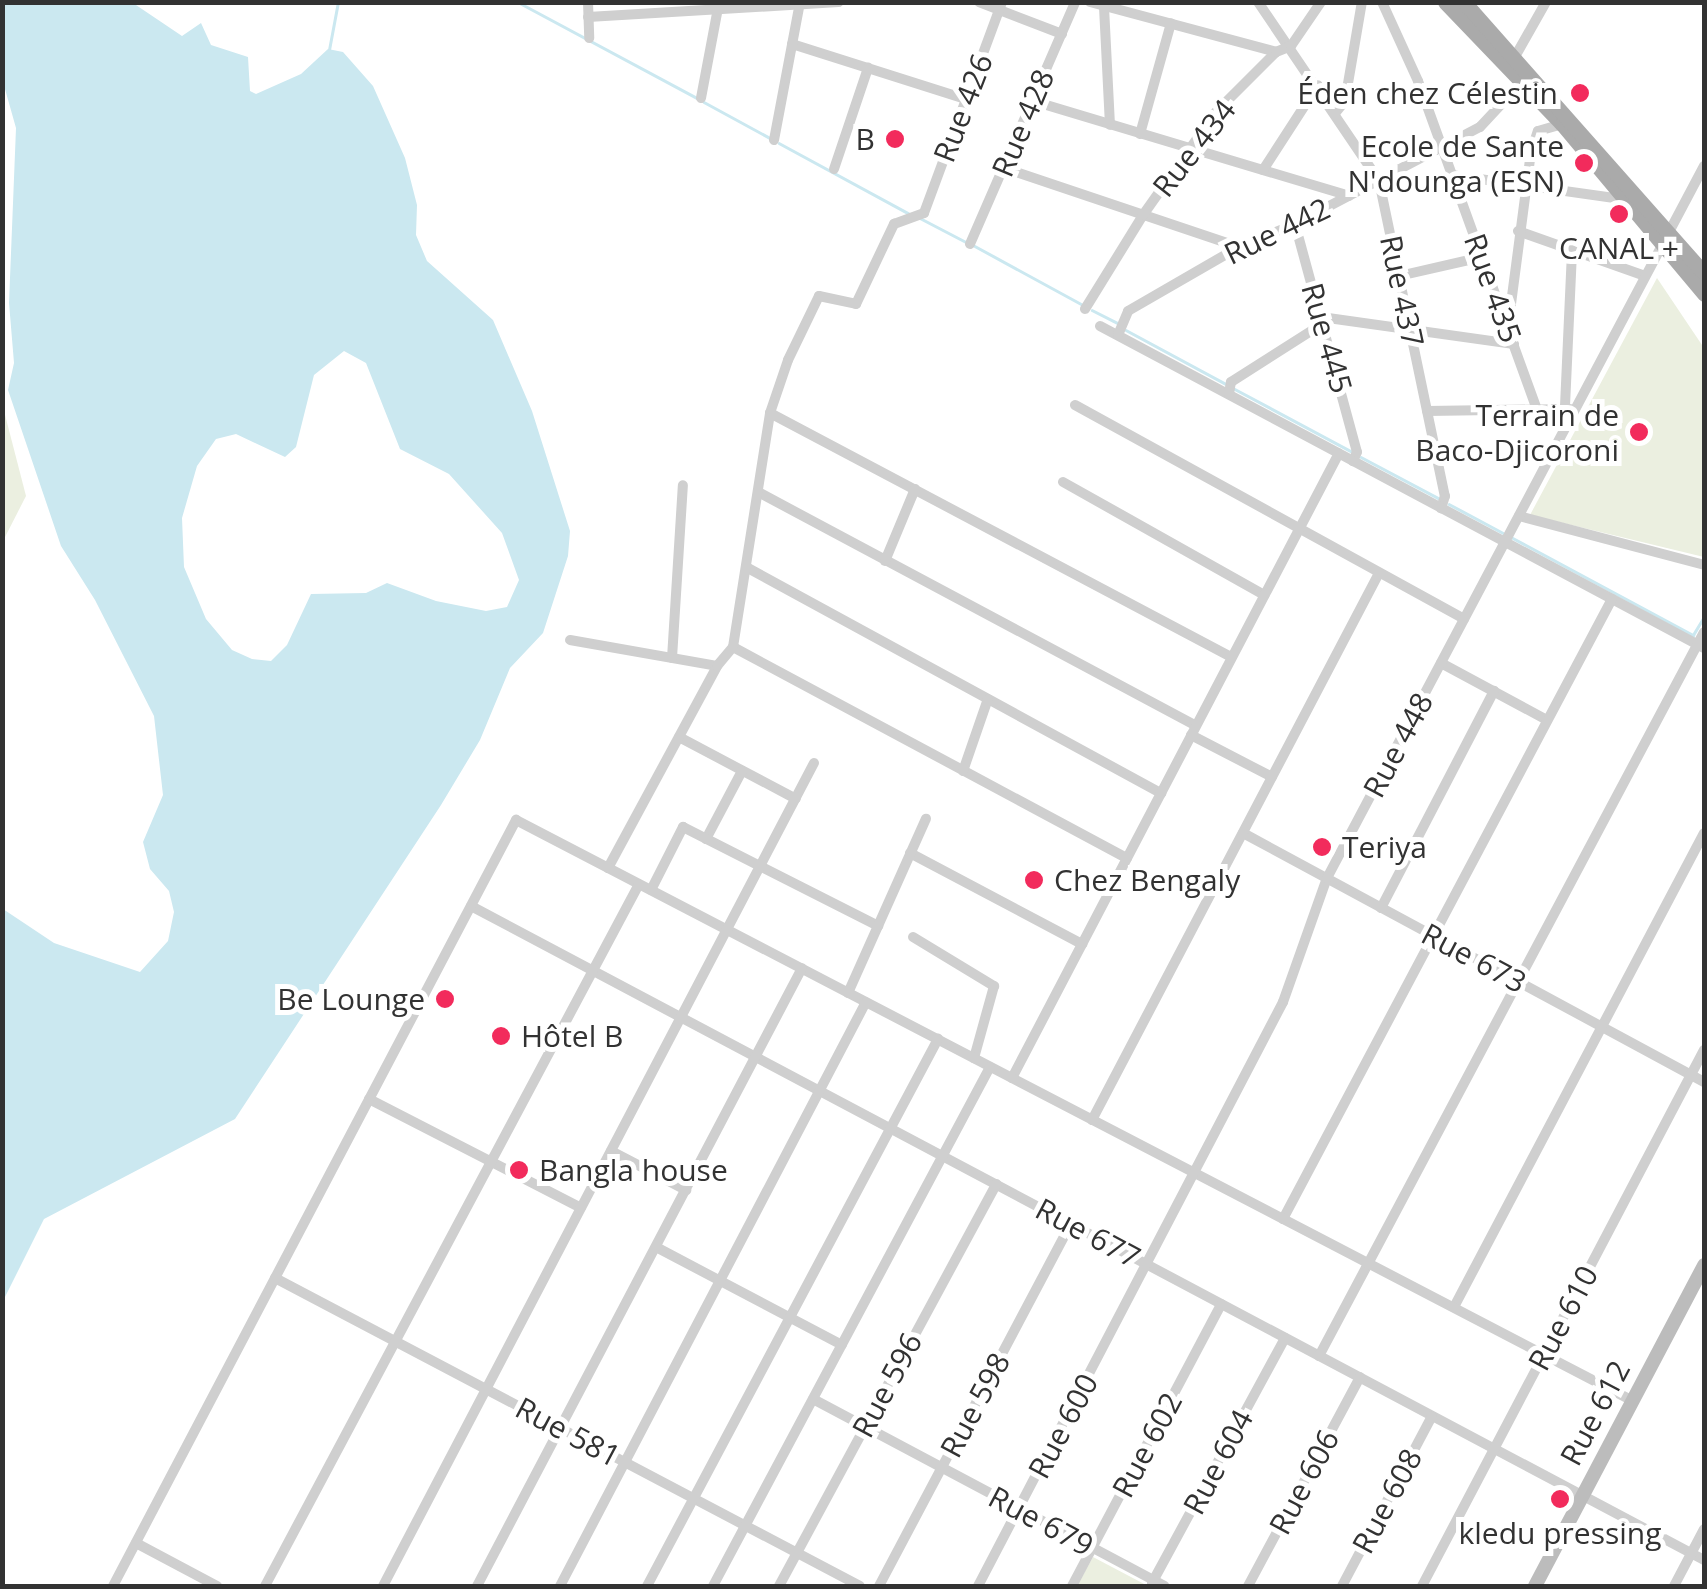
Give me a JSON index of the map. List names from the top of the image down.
{
  "streets": {
    "street": [
      "Rue 426",
      "Rue 428",
      "Rue 434",
      "Rue 442",
      "Rue 435",
      "Rue 437",
      "Rue 445",
      "Rue 448",
      "Rue 673",
      "Rue 677",
      "Rue 610",
      "Rue 596",
      "Rue 598",
      "Rue 612",
      "Rue 600",
      "Rue 581",
      "Rue 602",
      "Rue 604",
      "Rue 606",
      "Rue 608",
      "Rue 679"
    ]
  },
  "crossings": [
    ["Rue 434", "Rue 437"],
    ["Rue 442", "Rue 435"],
    ["Rue 442", "Rue 437"],
    ["Rue 442", "Rue 445"],
    ["Rue 448", "Rue 673"],
    ["Rue 448", "Rue 677"],
    ["Rue 448", "Rue 600"],
    ["Rue 673", "Rue 610"],
    ["Rue 677", "Rue 610"],
    ["Rue 677", "Rue 596"],
    ["Rue 677", "Rue 598"],
    ["Rue 677", "Rue 612"],
    ["Rue 677", "Rue 600"],
    ["Rue 677", "Rue 602"],
    ["Rue 677", "Rue 604"],
    ["Rue 677", "Rue 606"],
    ["Rue 677", "Rue 608"],
    ["Rue 596", "Rue 581"],
    ["Rue 596", "Rue 679"],
    ["Rue 598", "Rue 679"],
    ["Rue 600", "Rue 679"],
    ["Rue 602", "Rue 679"],
    ["Rue 604", "Rue 679"]
  ],
  "places": [
    "Éden chez Célestin",
    "B",
    "Ecole de Sante N'dounga (ESN)",
    "CANAL +",
    "Terrain de Baco-Djicoroni",
    "Teriya",
    "Chez Bengaly",
    "Be Lounge",
    "Hôtel B",
    "Bangla house",
    "kledu pressing"
  ]
}
